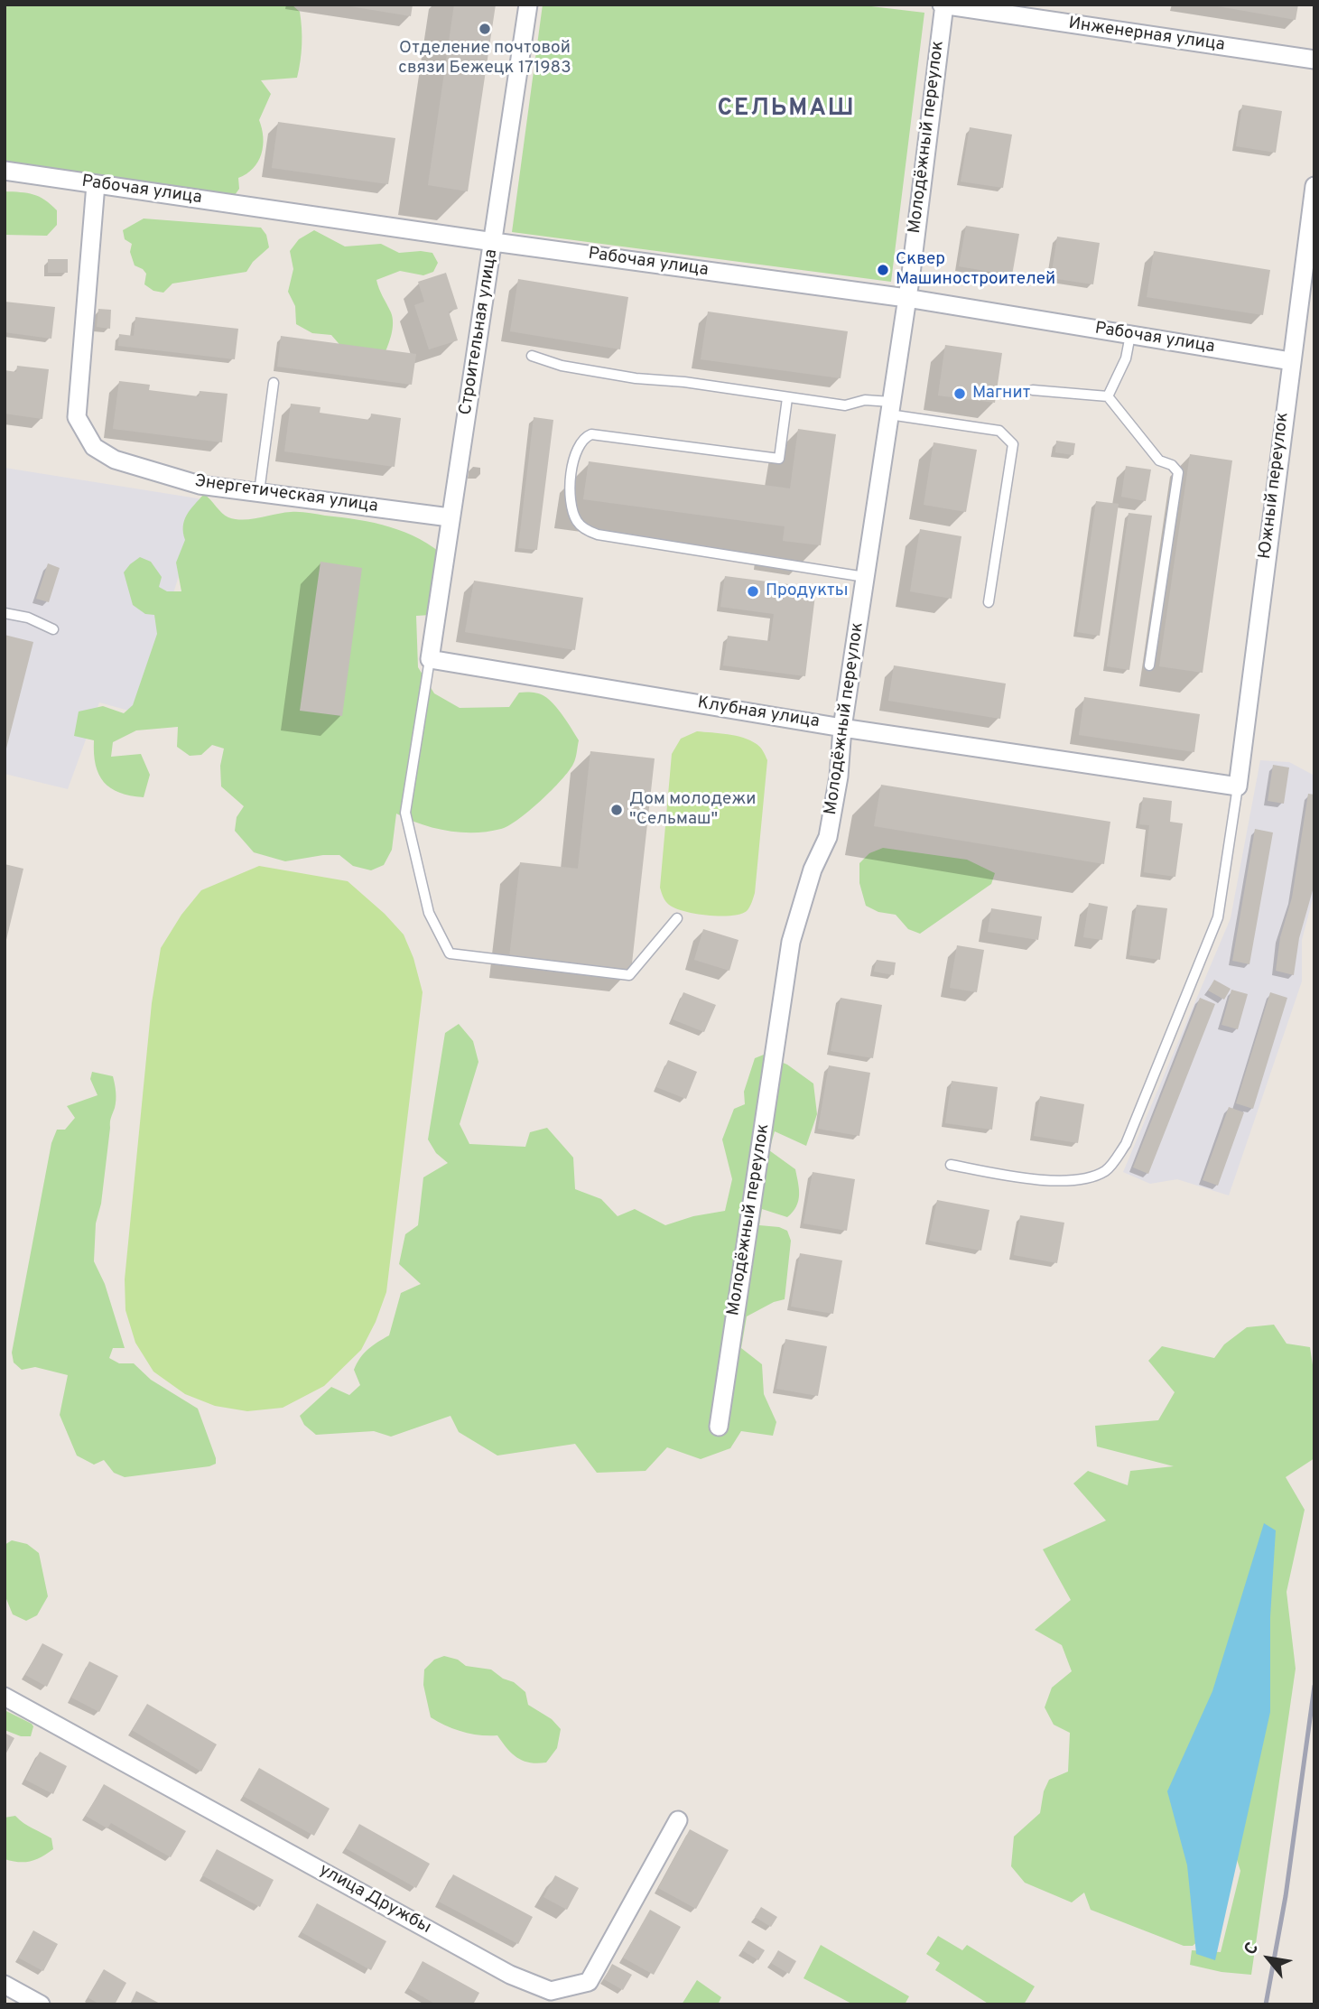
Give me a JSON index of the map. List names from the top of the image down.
{
  "streets": {
    "street": [
      "Инженерная улица",
      "Молодёжный переулок",
      "Рабочая улица",
      "Строительная улица",
      "Южный переулок",
      "Энергетическая улица",
      "Клубная улица",
      "улица Дружбы"
    ]
  },
  "crossings": [
    ["Инженерная улица", "Молодёжный переулок"],
    ["Молодёжный переулок", "Рабочая улица"],
    ["Молодёжный переулок", "Клубная улица"],
    ["Рабочая улица", "Строительная улица"],
    ["Рабочая улица", "Южный переулок"],
    ["Рабочая улица", "Энергетическая улица"],
    ["Строительная улица", "Энергетическая улица"],
    ["Строительная улица", "Клубная улица"],
    ["Южный переулок", "Клубная улица"]
  ],
  "districts": ["СЕЛЬМАШ"],
  "places": [
    "Отделение почтовой связи Бежецк 171983",
    "Сквер Машиностроителей",
    "Магнит",
    "Продукты",
    "Дом молодежи \"Сельмаш\""
  ],
  "north": "top left"
}
